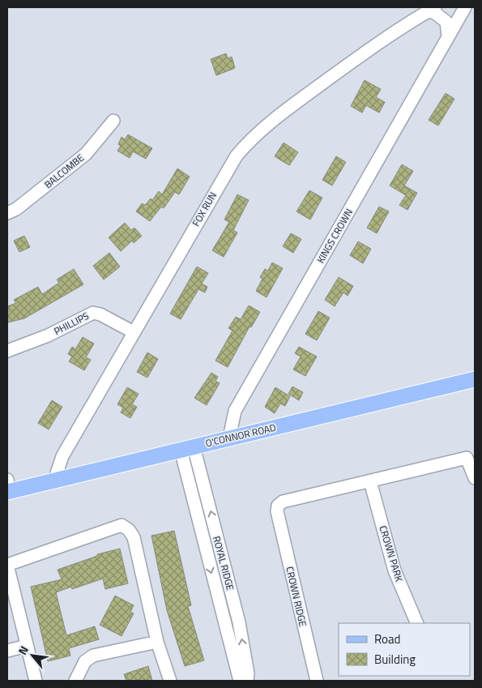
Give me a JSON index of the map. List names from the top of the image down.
{
  "streets": {
    "main road": ["O'CONNOR ROAD"],
    "street": [
      "BALCOMBE",
      "FOX RUN",
      "KINGS CROWN",
      "PHILLIPS",
      "CROWN PARK",
      "ROYAL RIDGE",
      "CROWN RIDGE"
    ]
  },
  "crossings": [
    ["FOX RUN", "PHILLIPS"],
    ["FOX RUN", "O'CONNOR ROAD"],
    ["KINGS CROWN", "O'CONNOR ROAD"],
    ["O'CONNOR ROAD", "ROYAL RIDGE"],
    ["CROWN PARK", "CROWN RIDGE"]
  ],
  "legend": ["Road", "Building"],
  "north": "top left"
}
